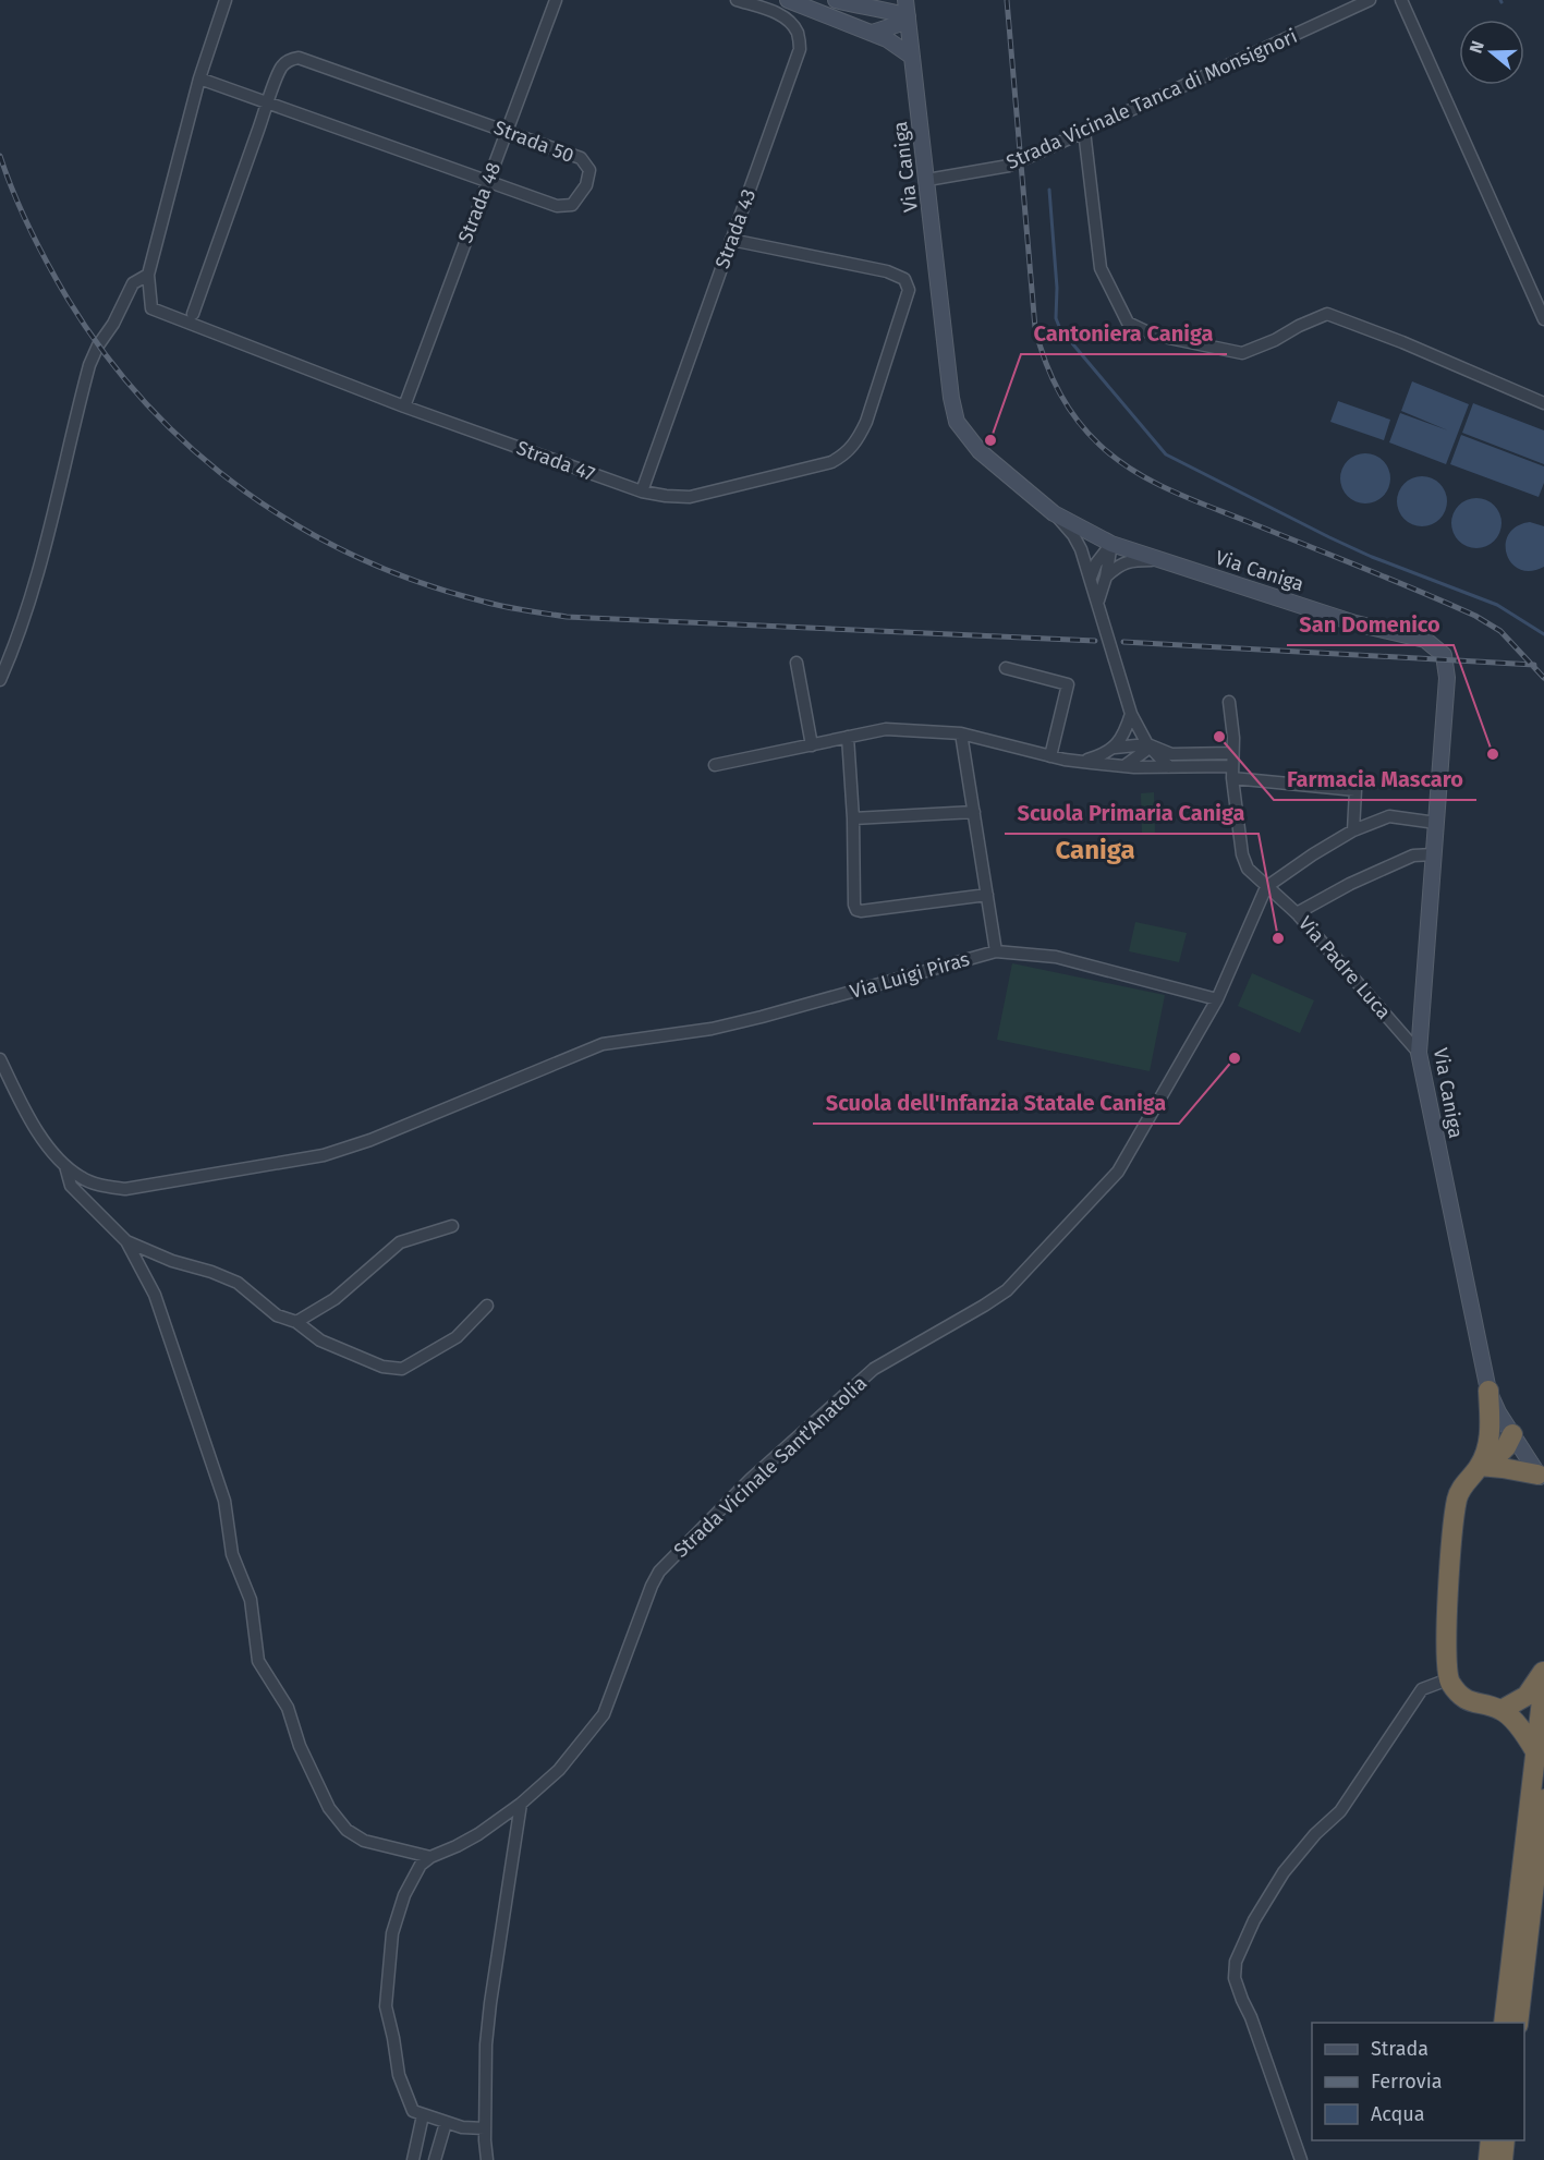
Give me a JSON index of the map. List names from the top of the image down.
{
  "streets": {
    "street": [
      "Strada Vicinale Tanca di Monsignori",
      "Strada 50",
      "Via Caniga",
      "Strada 48",
      "Strada 43",
      "Strada 47",
      "Via Padre Luca",
      "Via Luigi Piras",
      "Strada Vicinale Sant'Anatolia"
    ]
  },
  "crossings": [
    ["Strada Vicinale Tanca di Monsignori", "Via Caniga"],
    ["Strada 50", "Strada 48"],
    ["Strada 50", "Strada 47"],
    ["Via Caniga", "Via Padre Luca"],
    ["Strada 48", "Strada 47"],
    ["Strada 43", "Strada 47"],
    ["Via Padre Luca", "Strada Vicinale Sant'Anatolia"],
    ["Via Luigi Piras", "Strada Vicinale Sant'Anatolia"]
  ],
  "districts": ["Caniga"],
  "places": [
    "Cantoniera Caniga",
    "Farmacia Mascaro",
    "San Domenico",
    "Scuola Primaria Caniga",
    "Scuola dell'Infanzia Statale Caniga"
  ],
  "legend": ["Strada", "Ferrovia", "Acqua"],
  "north": "left"
}
